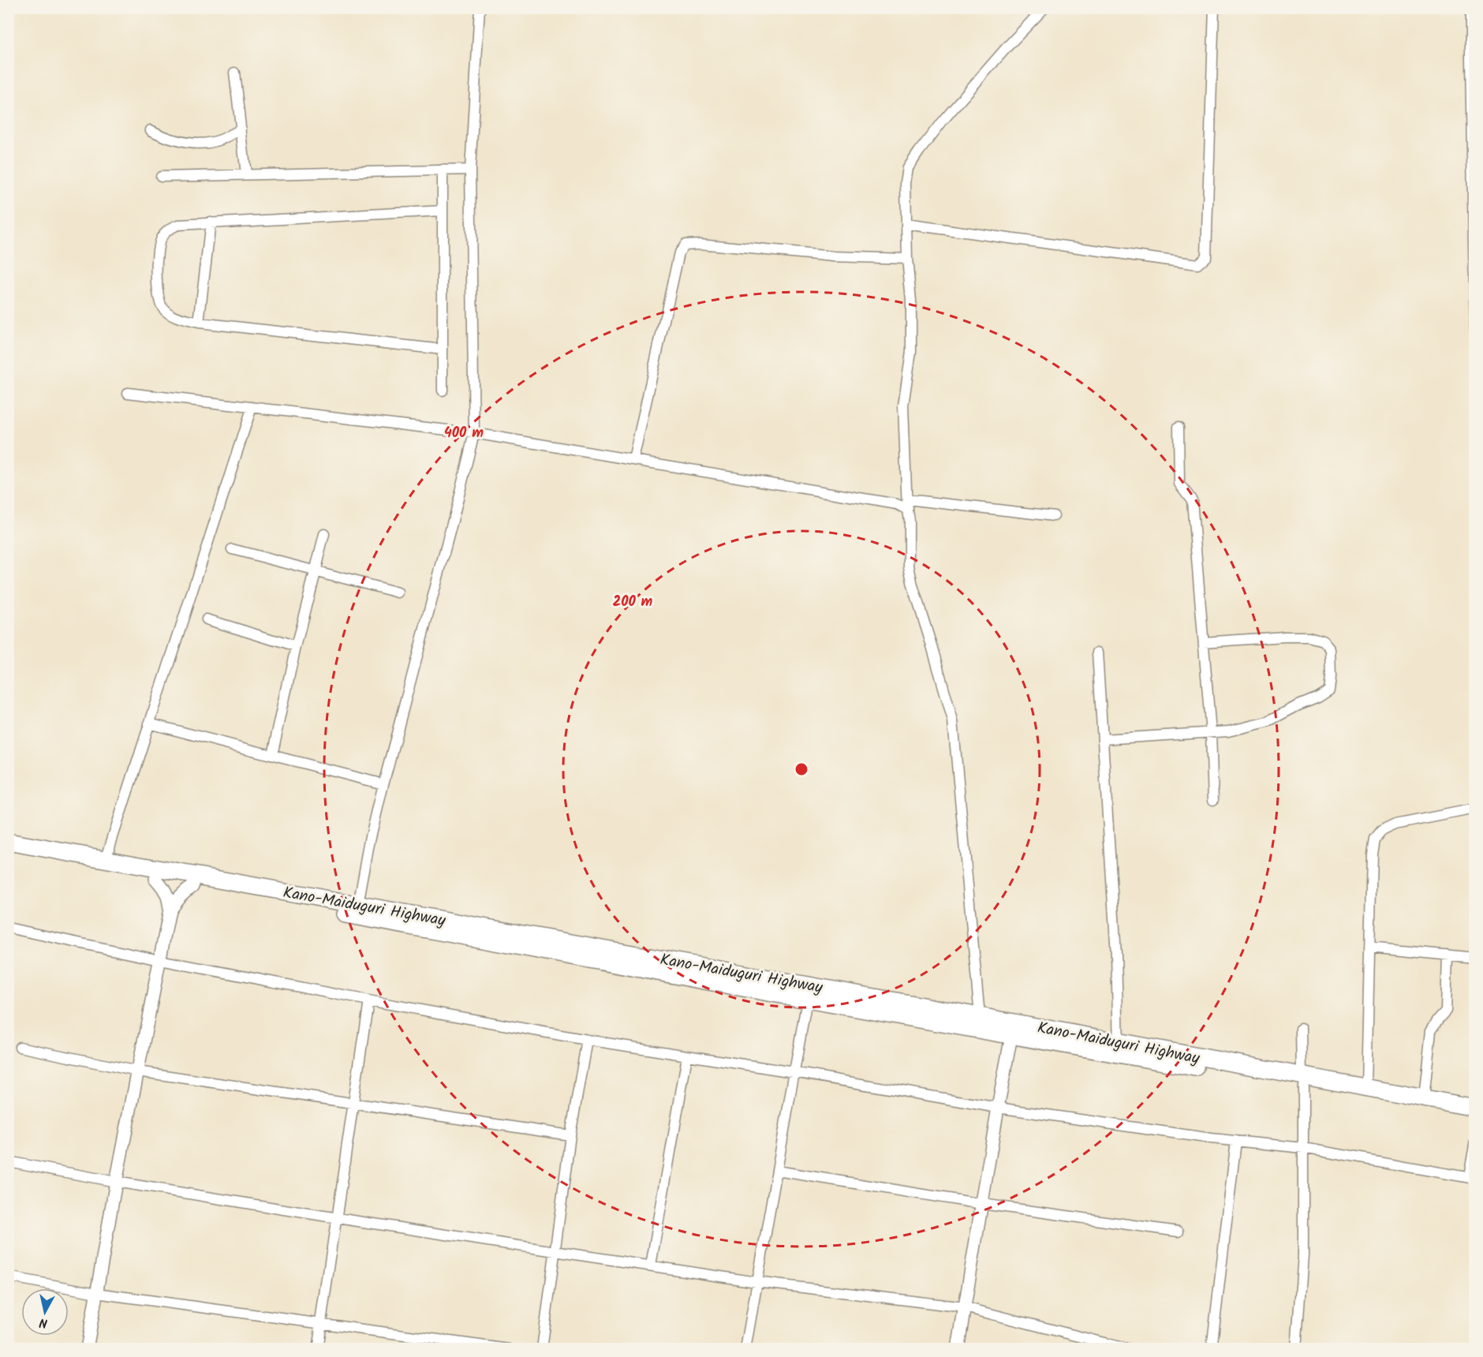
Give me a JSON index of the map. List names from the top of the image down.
{
  "streets": {
    "highway": ["Kano-Maiduguri Highway"]
  },
  "north": "bottom",
  "rings": ["400 m", "200 m"]
}
